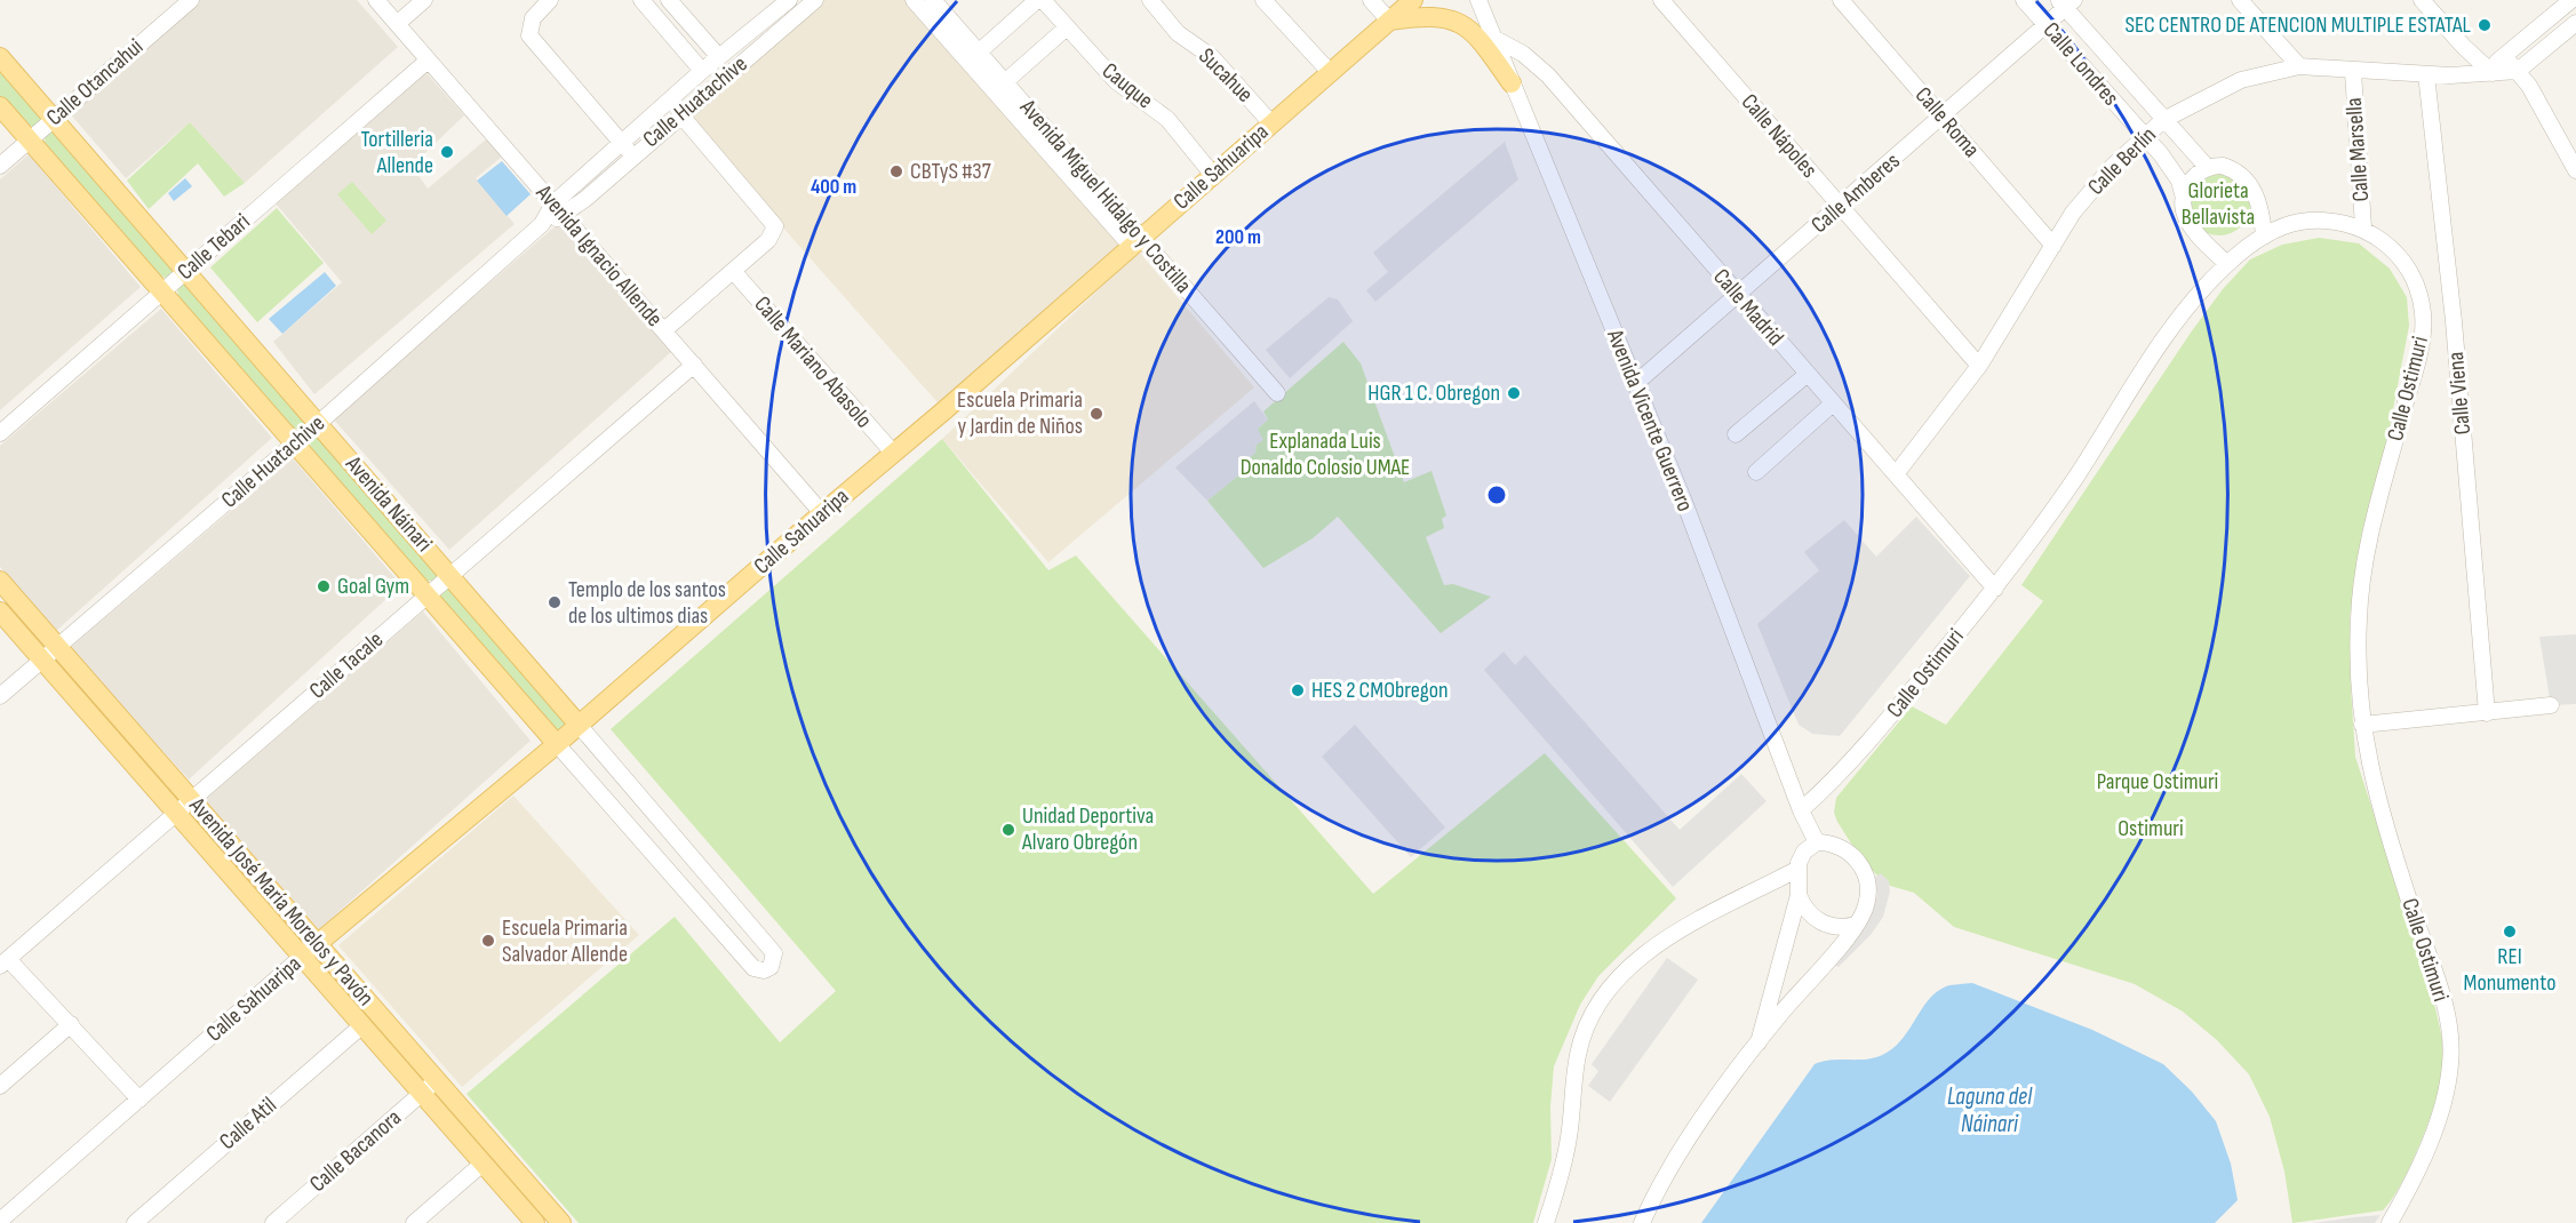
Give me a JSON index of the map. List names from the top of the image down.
{
  "streets": {
    "main road": ["Calle Sahuaripa", "Avenida Náinari", "Avenida José María Morelos y Pavón"],
    "street": [
      "Calle Londres",
      "Sucahue",
      "Calle Otancahui",
      "Cauque",
      "Calle Huatachive",
      "Calle Roma",
      "Calle Nápoles",
      "Calle Marsella",
      "Calle Berlín",
      "Calle Amberes",
      "Avenida Miguel Hidalgo y Costilla",
      "Calle Tebari",
      "Avenida Ignacio Allende",
      "Calle Madrid",
      "Calle Mariano Abasolo",
      "Calle Ostimuri",
      "Calle Viena",
      "Avenida Vicente Guerrero",
      "Calle Tacale",
      "Calle Atil",
      "Calle Bacanora"
    ]
  },
  "crossings": [
    ["Calle Londres", "Calle Berlín"],
    ["Calle Londres", "Calle Amberes"],
    ["Calle Londres", "Calle Ostimuri"],
    ["Sucahue", "Calle Sahuaripa"],
    ["Calle Otancahui", "Avenida Náinari"],
    ["Cauque", "Calle Sahuaripa"],
    ["Calle Huatachive", "Avenida Ignacio Allende"],
    ["Calle Huatachive", "Avenida Náinari"],
    ["Calle Huatachive", "Avenida José María Morelos y Pavón"],
    ["Calle Roma", "Calle Berlín"],
    ["Calle Roma", "Calle Amberes"],
    ["Calle Nápoles", "Calle Berlín"],
    ["Calle Nápoles", "Calle Amberes"],
    ["Calle Marsella", "Calle Berlín"],
    ["Calle Marsella", "Calle Ostimuri"],
    ["Calle Berlín", "Calle Madrid"],
    ["Calle Berlín", "Calle Viena"],
    ["Calle Sahuaripa", "Avenida Miguel Hidalgo y Costilla"],
    ["Calle Sahuaripa", "Avenida Ignacio Allende"],
    ["Calle Sahuaripa", "Calle Mariano Abasolo"],
    ["Calle Sahuaripa", "Avenida Náinari"],
    ["Calle Sahuaripa", "Avenida José María Morelos y Pavón"],
    ["Calle Amberes", "Calle Madrid"],
    ["Calle Amberes", "Avenida Vicente Guerrero"],
    ["Calle Tebari", "Avenida Ignacio Allende"],
    ["Calle Tebari", "Avenida Náinari"],
    ["Avenida Ignacio Allende", "Calle Tacale"],
    ["Calle Madrid", "Calle Ostimuri"],
    ["Calle Madrid", "Avenida Vicente Guerrero"],
    ["Calle Ostimuri", "Avenida Vicente Guerrero"],
    ["Avenida Náinari", "Calle Tacale"],
    ["Calle Tacale", "Avenida José María Morelos y Pavón"],
    ["Avenida José María Morelos y Pavón", "Calle Atil"],
    ["Avenida José María Morelos y Pavón", "Calle Bacanora"]
  ],
  "water": ["Laguna del Náinari"],
  "parks": [
    "Glorieta Bellavista",
    "Explanada Luis Donaldo Colosio UMAE",
    "Parque Ostimuri",
    "Ostimuri"
  ],
  "places": [
    "SEC CENTRO DE ATENCION MULTIPLE ESTATAL",
    "Tortilleria Allende",
    "CBTyS #37",
    "HGR 1 C. Obregon",
    "Escuela Primaria y Jardin de Niños",
    "Goal Gym",
    "Templo de los santos de los ultimos dias",
    "HES 2 CMObregon",
    "Unidad Deportiva Alvaro Obregón",
    "REI Monumento",
    "Escuela Primaria Salvador Allende"
  ],
  "rings": ["400 m", "200 m"]
}
